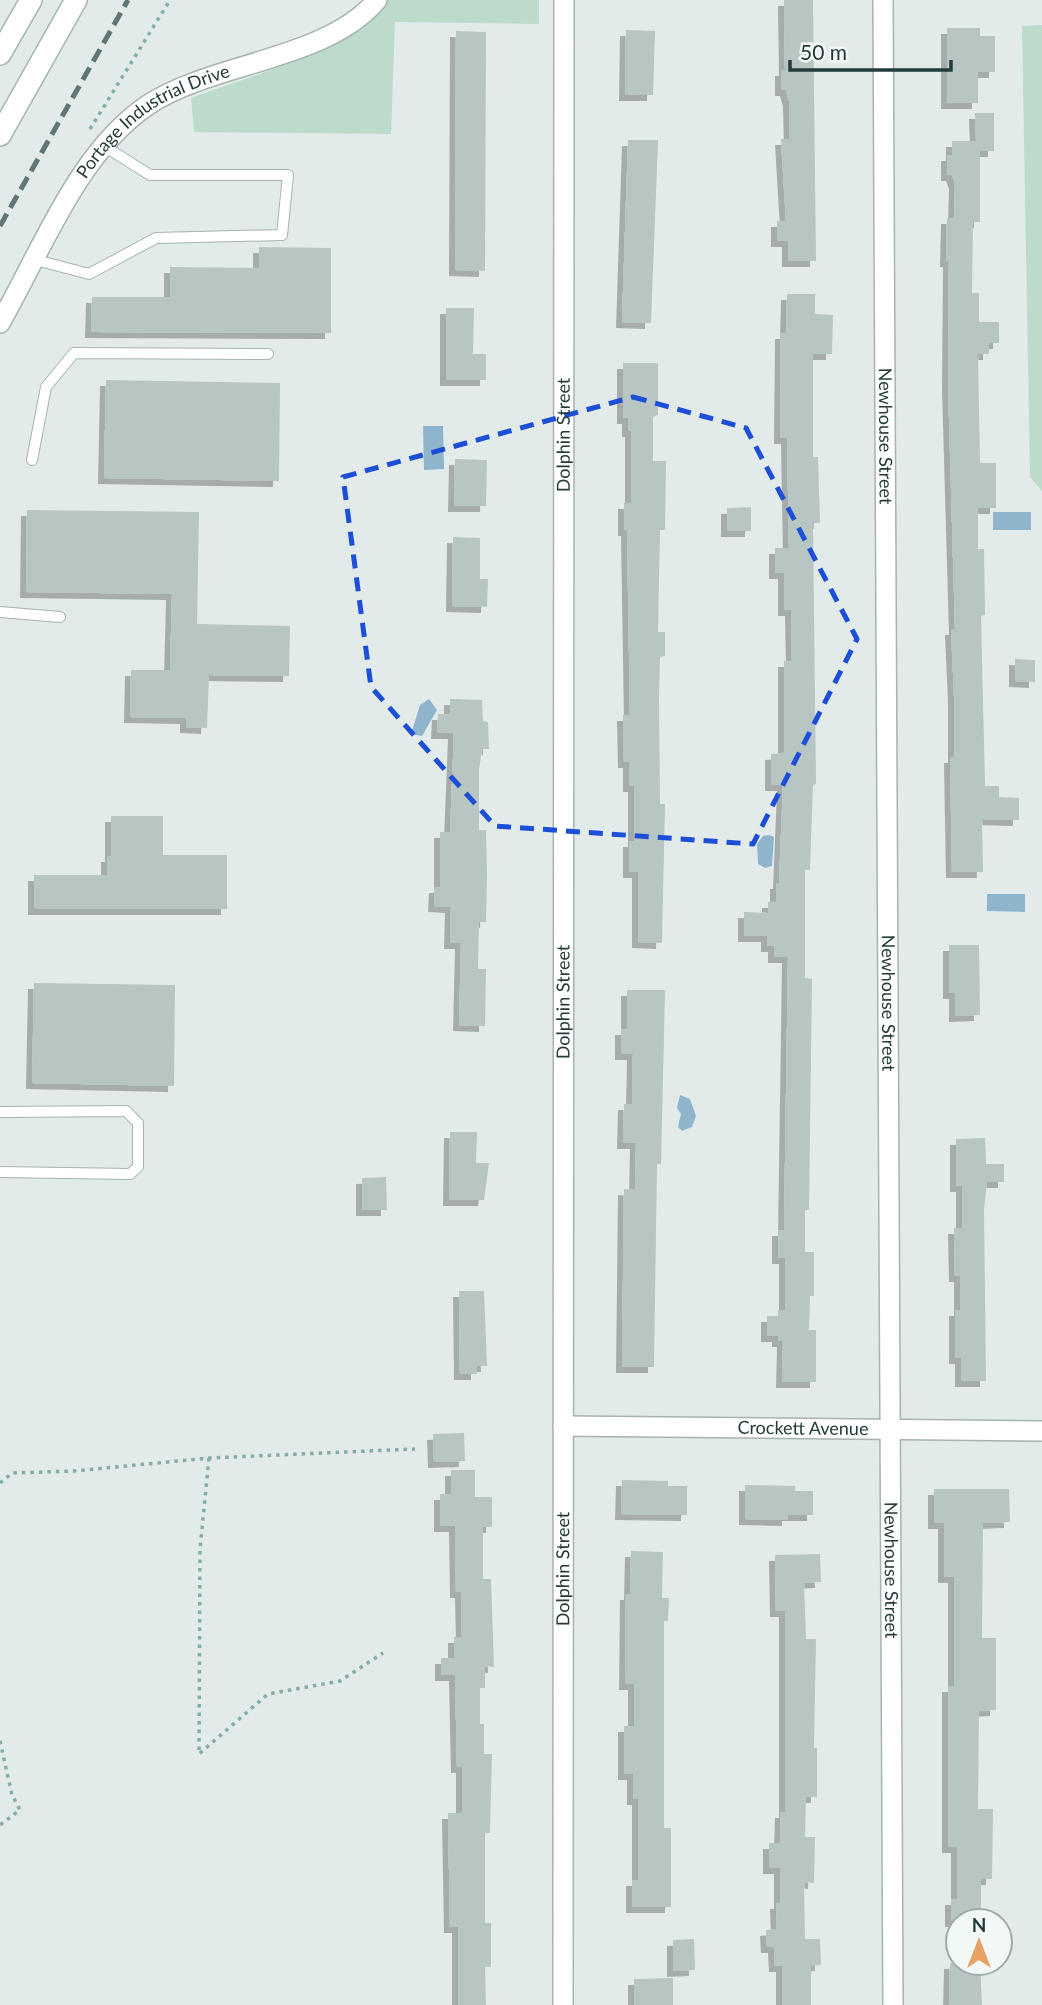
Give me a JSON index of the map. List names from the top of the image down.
{
  "streets": {
    "street": [
      "Portage Industrial Drive",
      "Dolphin Street",
      "Newhouse Street",
      "Crockett Avenue"
    ]
  },
  "crossings": [
    ["Dolphin Street", "Crockett Avenue"],
    ["Newhouse Street", "Crockett Avenue"]
  ],
  "scale_bar": "50 m",
  "north": "top"
}
